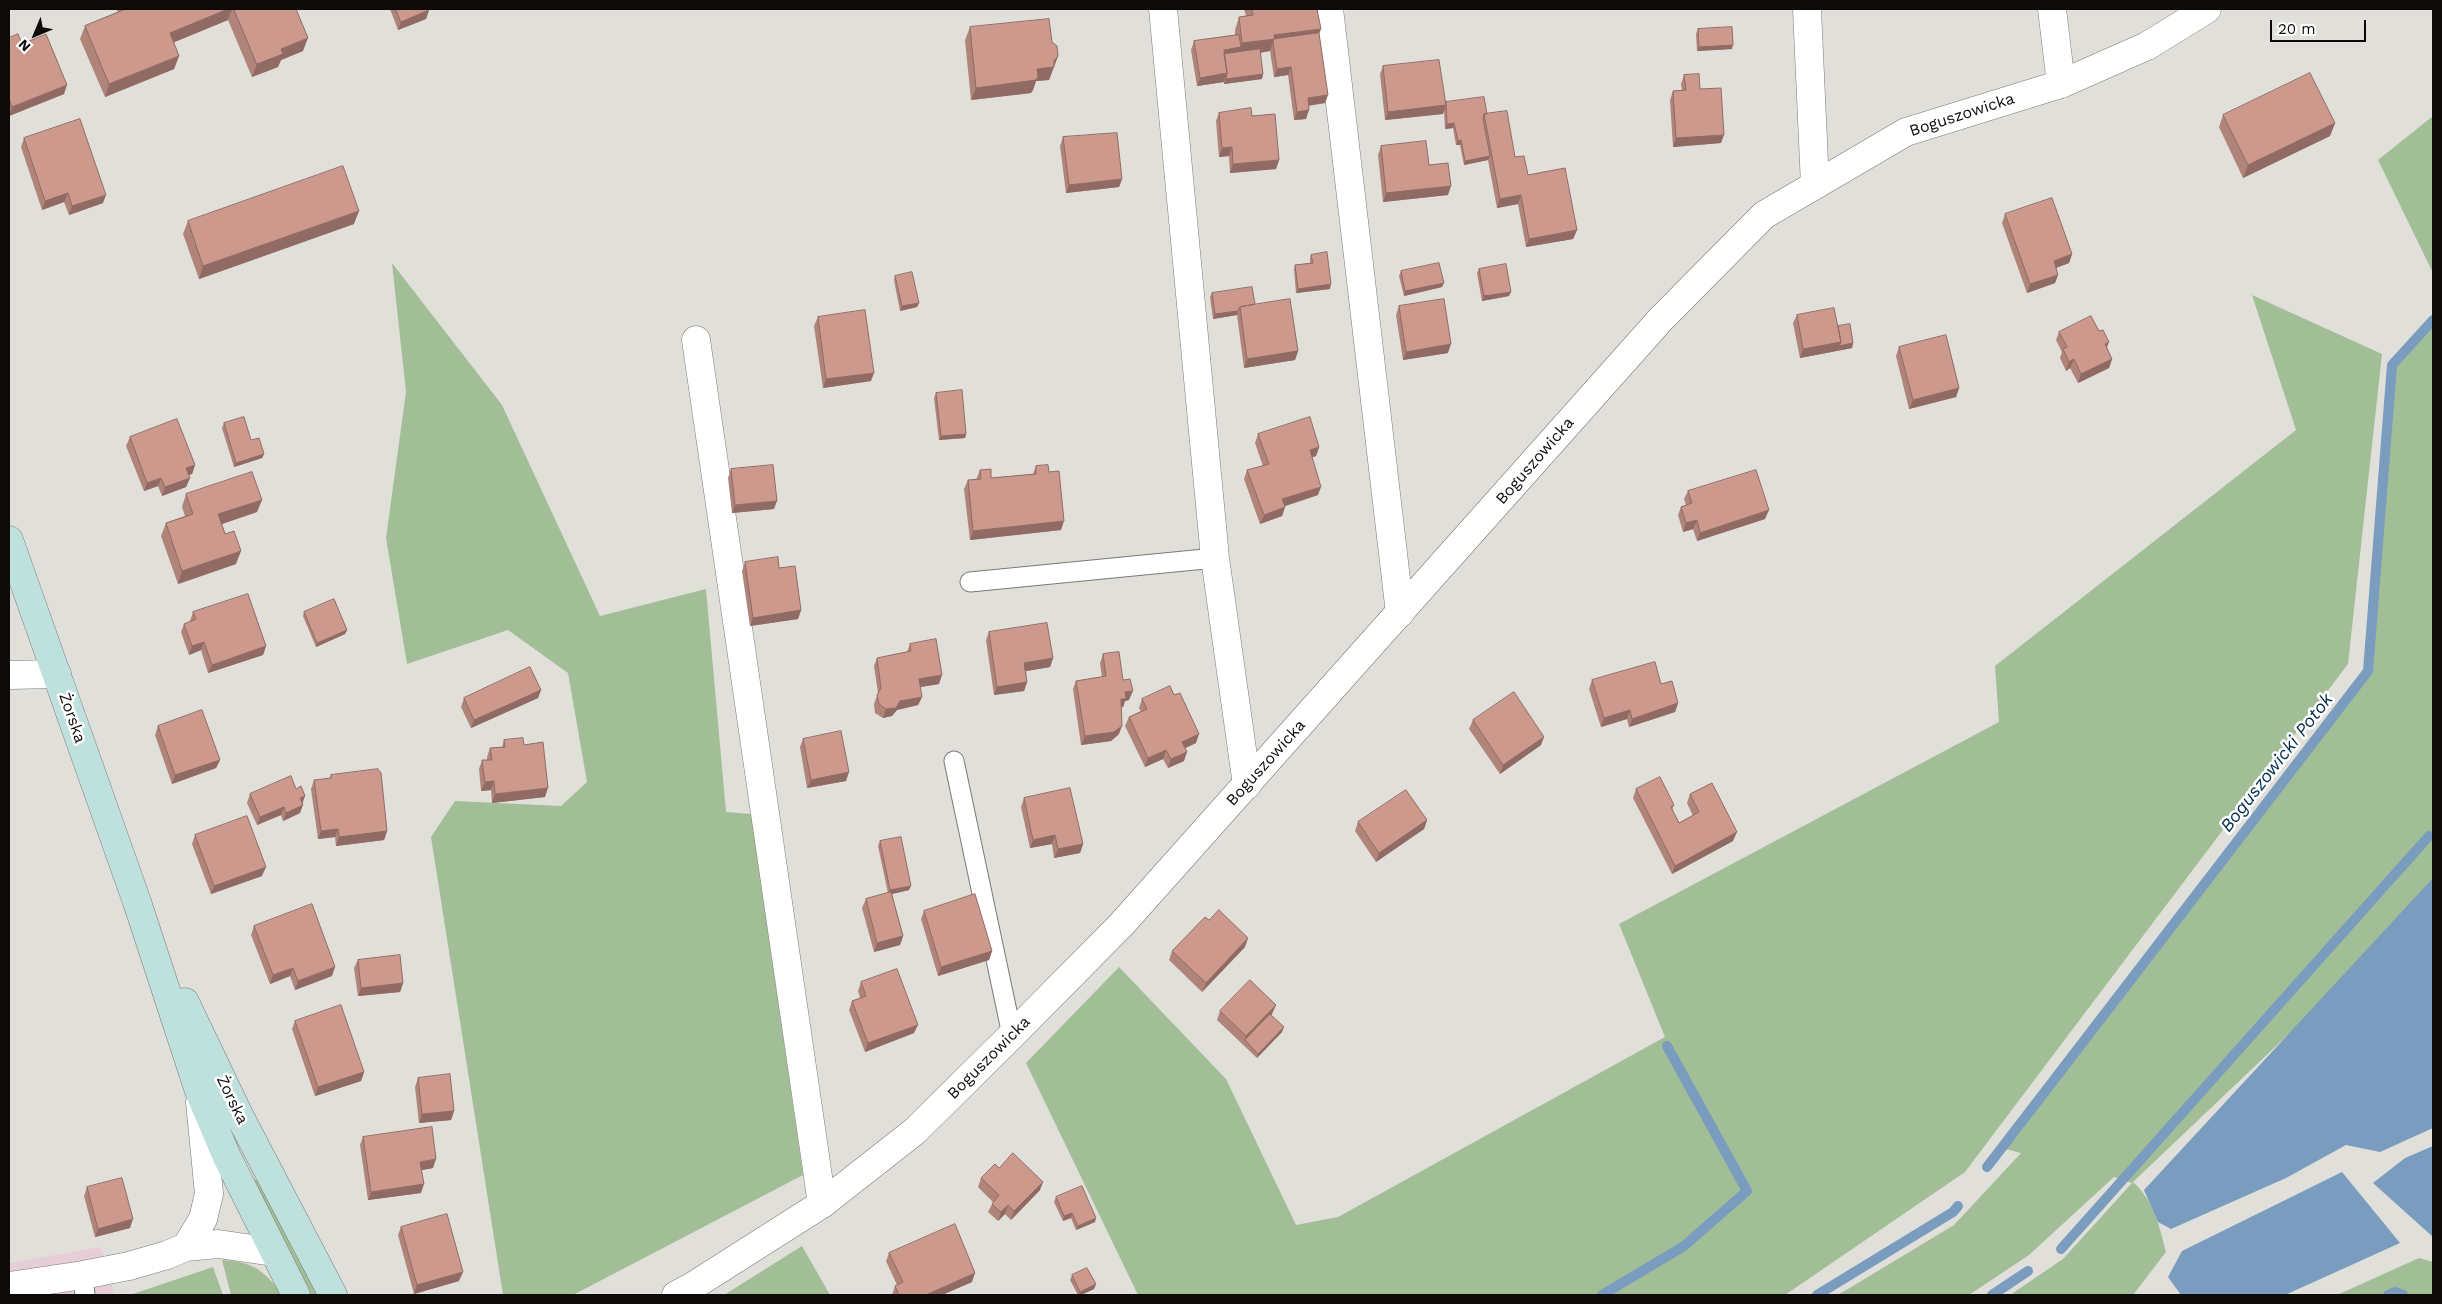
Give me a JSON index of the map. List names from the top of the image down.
{
  "streets": {
    "main road": ["Żorska"],
    "street": ["Boguszowicka"]
  },
  "water": ["Boguszowicki Potok"],
  "scale_bar": "20 m",
  "north": "bottom left"
}
